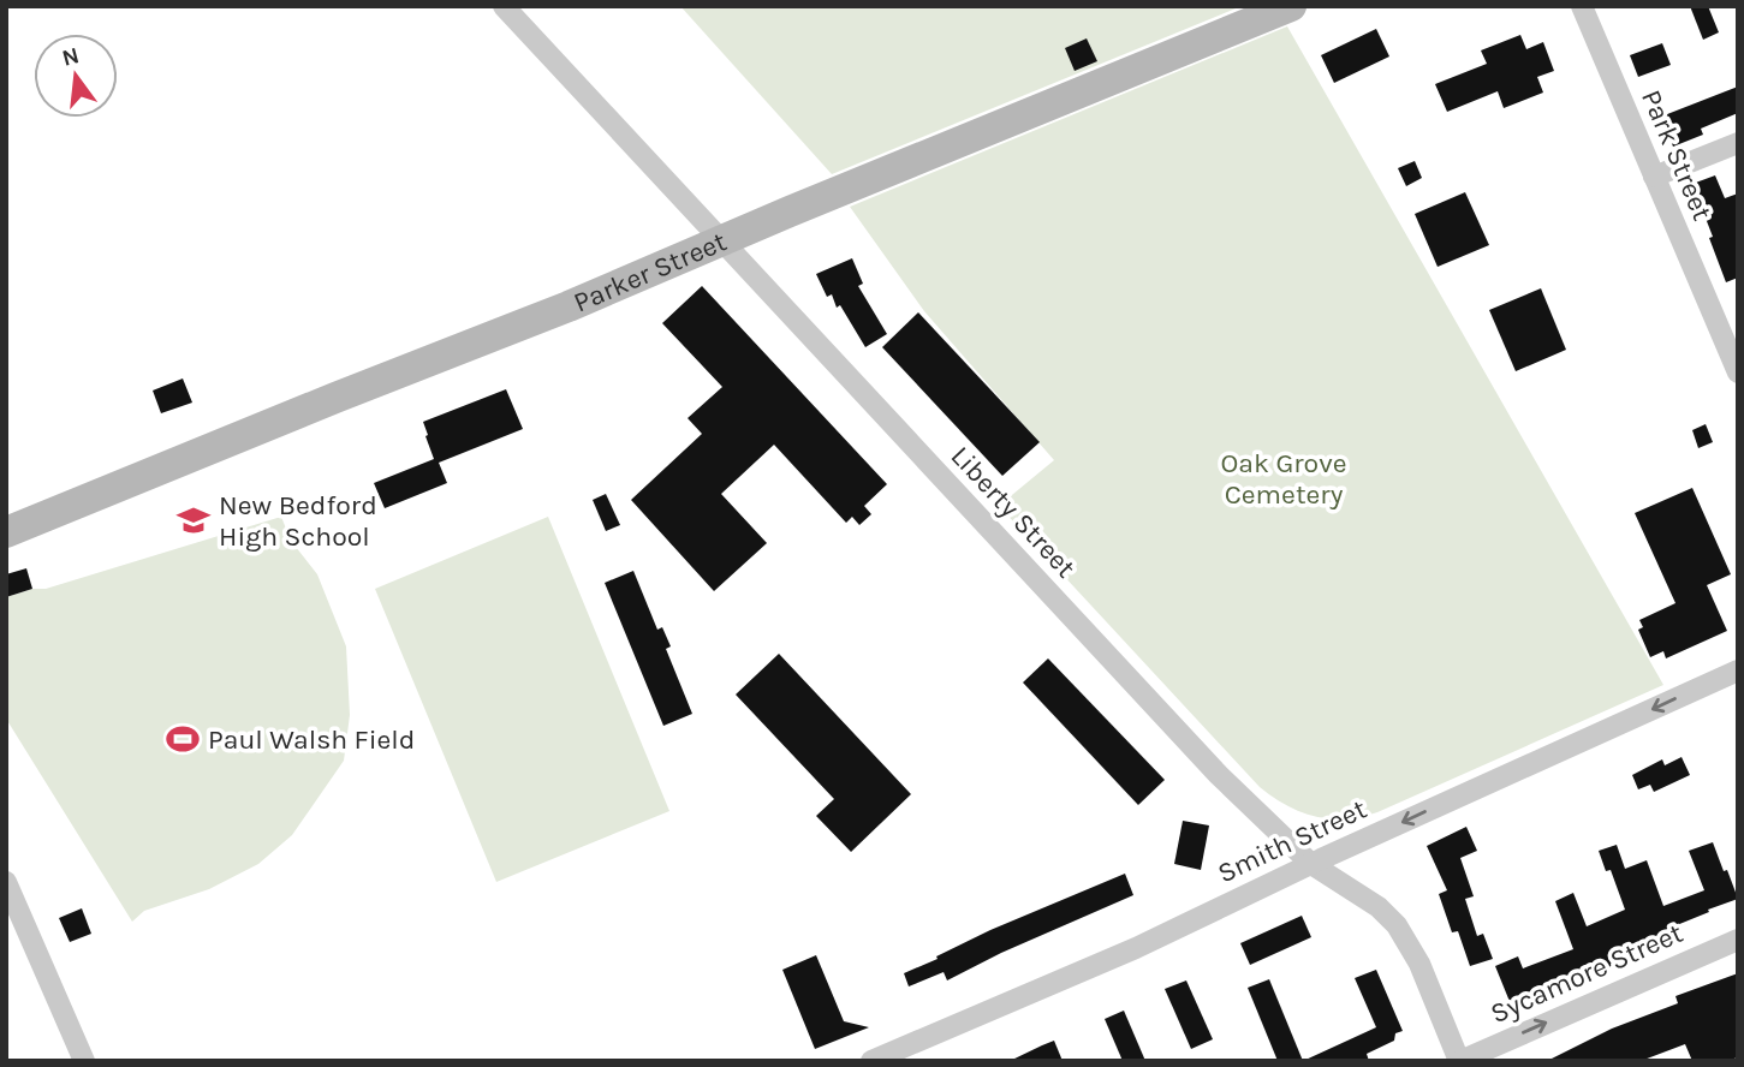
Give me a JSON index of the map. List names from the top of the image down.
{
  "streets": {
    "main road": ["Parker Street"],
    "street": [
      "Park Street",
      "Liberty Street",
      "Smith Street",
      "Sycamore Street"
    ]
  },
  "crossings": [
    ["Parker Street", "Liberty Street"],
    ["Liberty Street", "Smith Street"],
    ["Liberty Street", "Sycamore Street"]
  ],
  "one_way": ["Smith Street", "Sycamore Street"],
  "parks": ["Oak Grove Cemetery"],
  "places": {
    "school or university": ["New Bedford High School"],
    "sports": ["Paul Walsh Field"]
  },
  "north": "top"
}
